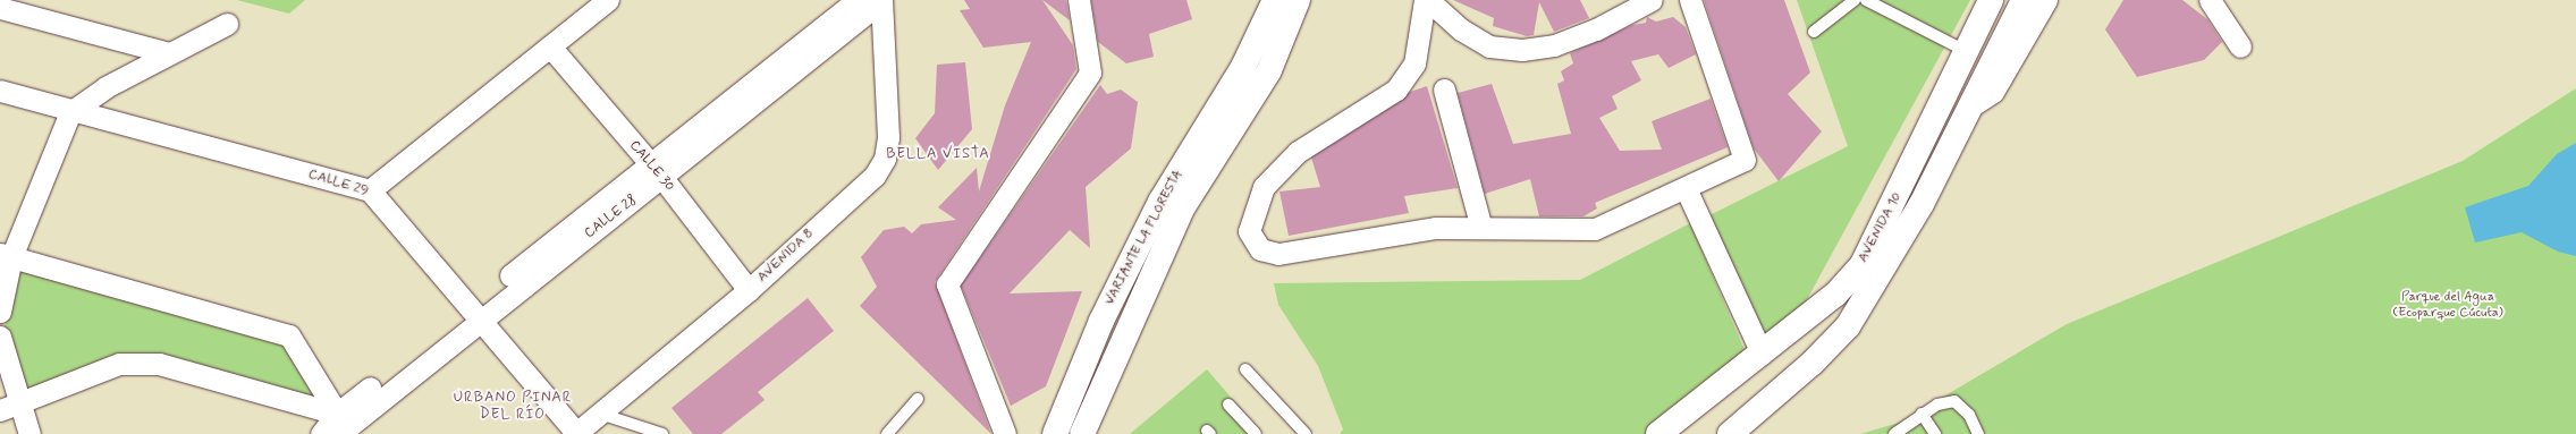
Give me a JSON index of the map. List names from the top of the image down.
{
  "streets": {
    "main road": ["AVENIDA 10", "VARIANTE LA FLORESTA"],
    "street": [
      "CALLE 30",
      "CALLE 29",
      "CALLE 28",
      "AVENIDA 8"
    ]
  },
  "crossings": [
    ["CALLE 30", "CALLE 28"],
    ["CALLE 30", "AVENIDA 8"],
    ["CALLE 29", "CALLE 28"],
    ["CALLE 29", "AVENIDA 8"],
    ["CALLE 28", "AVENIDA 8"]
  ],
  "districts": ["BELLA VISTA", "URBANO PINAR DEL RÍO"],
  "parks": ["Parque del Agua (Ecoparque Cúcuta)"]
}
